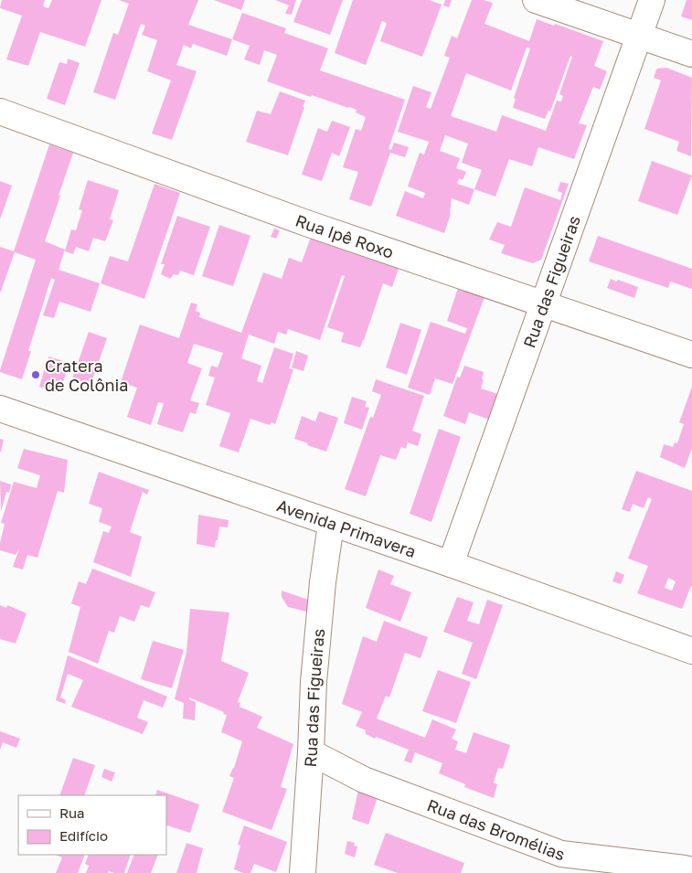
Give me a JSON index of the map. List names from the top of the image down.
{
  "streets": {
    "street": [
      "Rua Ipê Roxo",
      "Rua das Figueiras",
      "Avenida Primavera",
      "Rua das Bromélias"
    ]
  },
  "crossings": [
    ["Rua Ipê Roxo", "Rua das Figueiras"],
    ["Rua das Figueiras", "Avenida Primavera"],
    ["Rua das Figueiras", "Rua das Bromélias"]
  ],
  "places": ["Cratera de Colônia"],
  "legend": ["Rua", "Edifício"]
}
